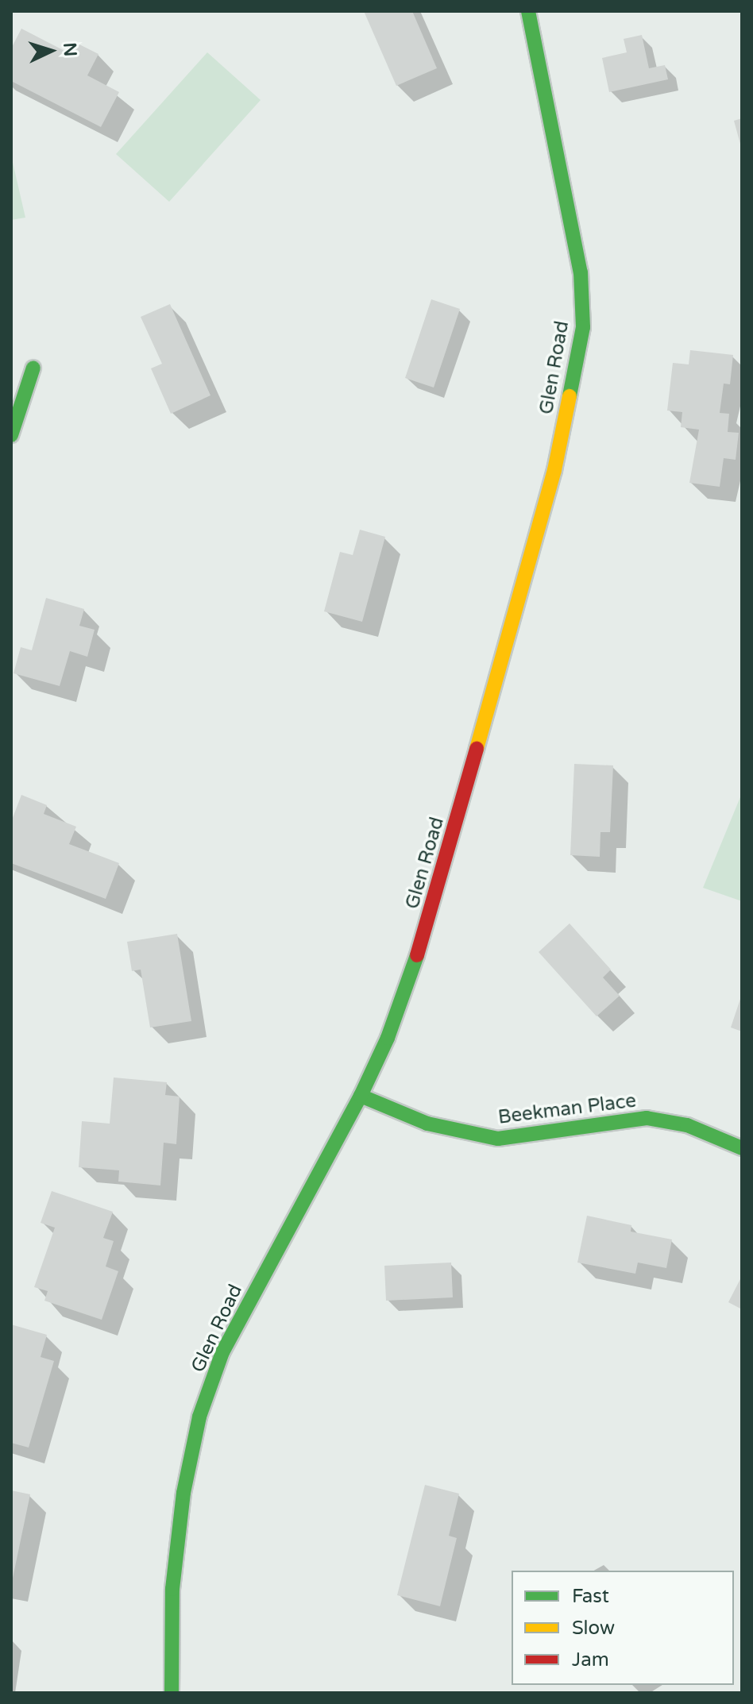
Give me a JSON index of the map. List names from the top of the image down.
{
  "streets": {
    "main road": ["Glen Road", "Beekman Place"]
  },
  "crossings": [
    ["Glen Road", "Beekman Place"]
  ],
  "legend": ["Fast", "Slow", "Jam"],
  "north": "right"
}
